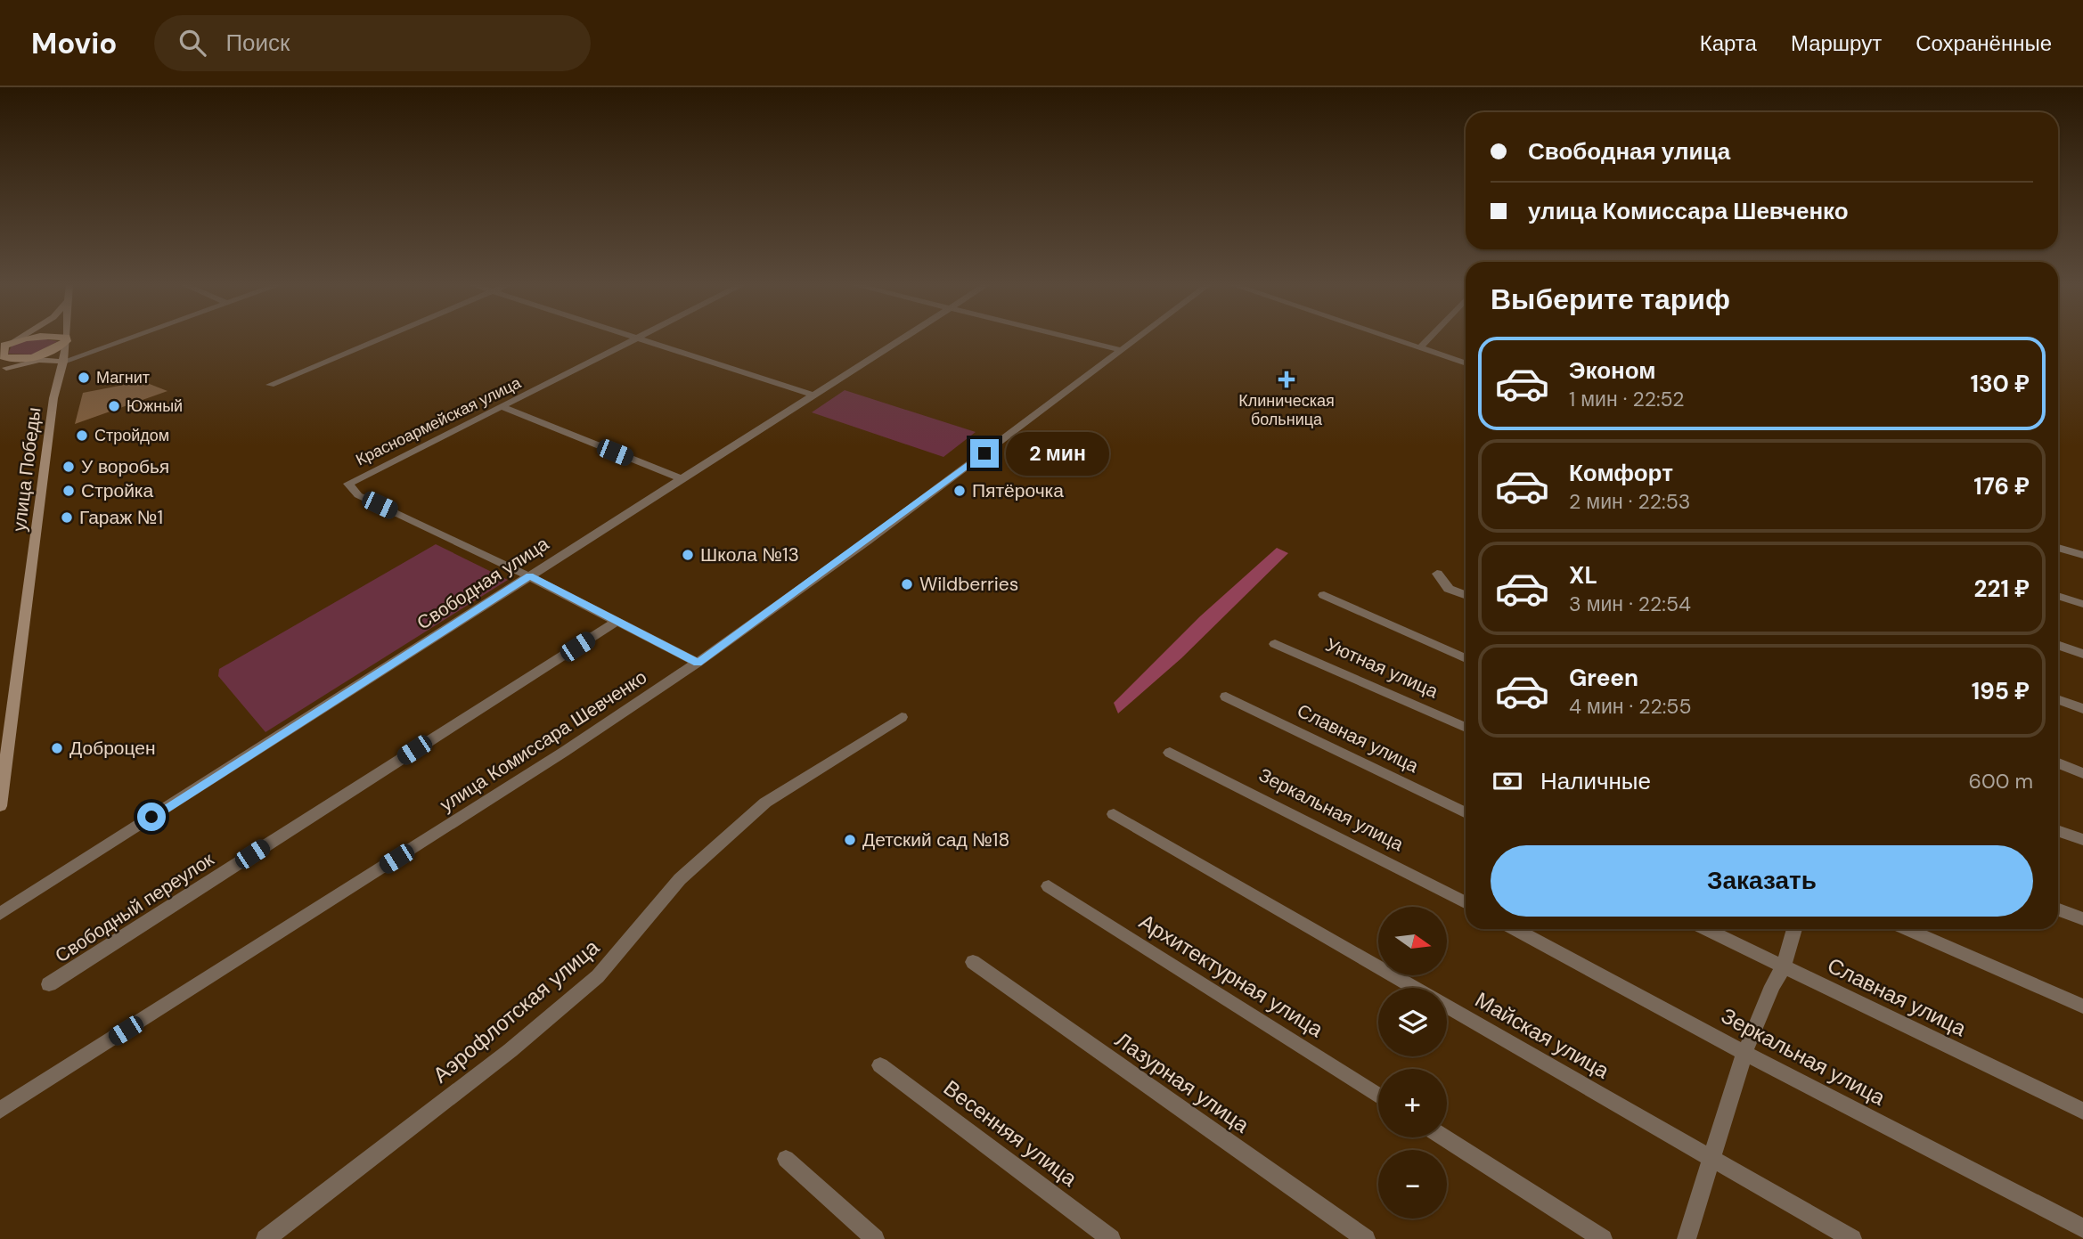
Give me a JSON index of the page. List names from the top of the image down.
{
  "streets": {
    "street": [
      "Красноармейская улица",
      "улица Победы",
      "Свободная улица",
      "Уютная улица",
      "Славная улица",
      "улица Комиссара Шевченко",
      "Зеркальная улица",
      "Свободный переулок",
      "Архитектурная улица",
      "Аэрофлотская улица",
      "Майская улица",
      "Лазурная улица",
      "Весенняя улица"
    ]
  },
  "crossings": [
    ["Красноармейская улица", "Свободная улица"]
  ],
  "places": {
    "other": [
      "Магнит",
      "Южный",
      "Стройдом",
      "У воробья",
      "Стройка",
      "Пятёрочка",
      "Гараж №1",
      "Школа №13",
      "Wildberries",
      "Доброцен",
      "Детский сад №18"
    ],
    "health": ["Клиническая больница"]
  },
  "north": "right",
  "page": {
    "header": "Movio",
    "search": "Поиск",
    "nav": ["Карта", "Маршрут", "Сохранённые"],
    "banner": ["Свободная улица", "улица Комиссара Шевченко"],
    "heading": "Выберите тариф",
    "list": [
      {
        "name": "Эконом",
        "note": "1 мин · 22:52",
        "value": "130 ₽"
      },
      {
        "name": "Комфорт",
        "note": "2 мин · 22:53",
        "value": "176 ₽"
      },
      {
        "name": "XL",
        "note": "3 мин · 22:54",
        "value": "221 ₽"
      },
      {
        "name": "Green",
        "note": "4 мин · 22:55",
        "value": "195 ₽"
      }
    ],
    "bubble": "2 мин",
    "pay": ["Наличные", "600 m"],
    "buttons": "Заказать",
    "map_buttons": ["+", "−"]
  }
}
